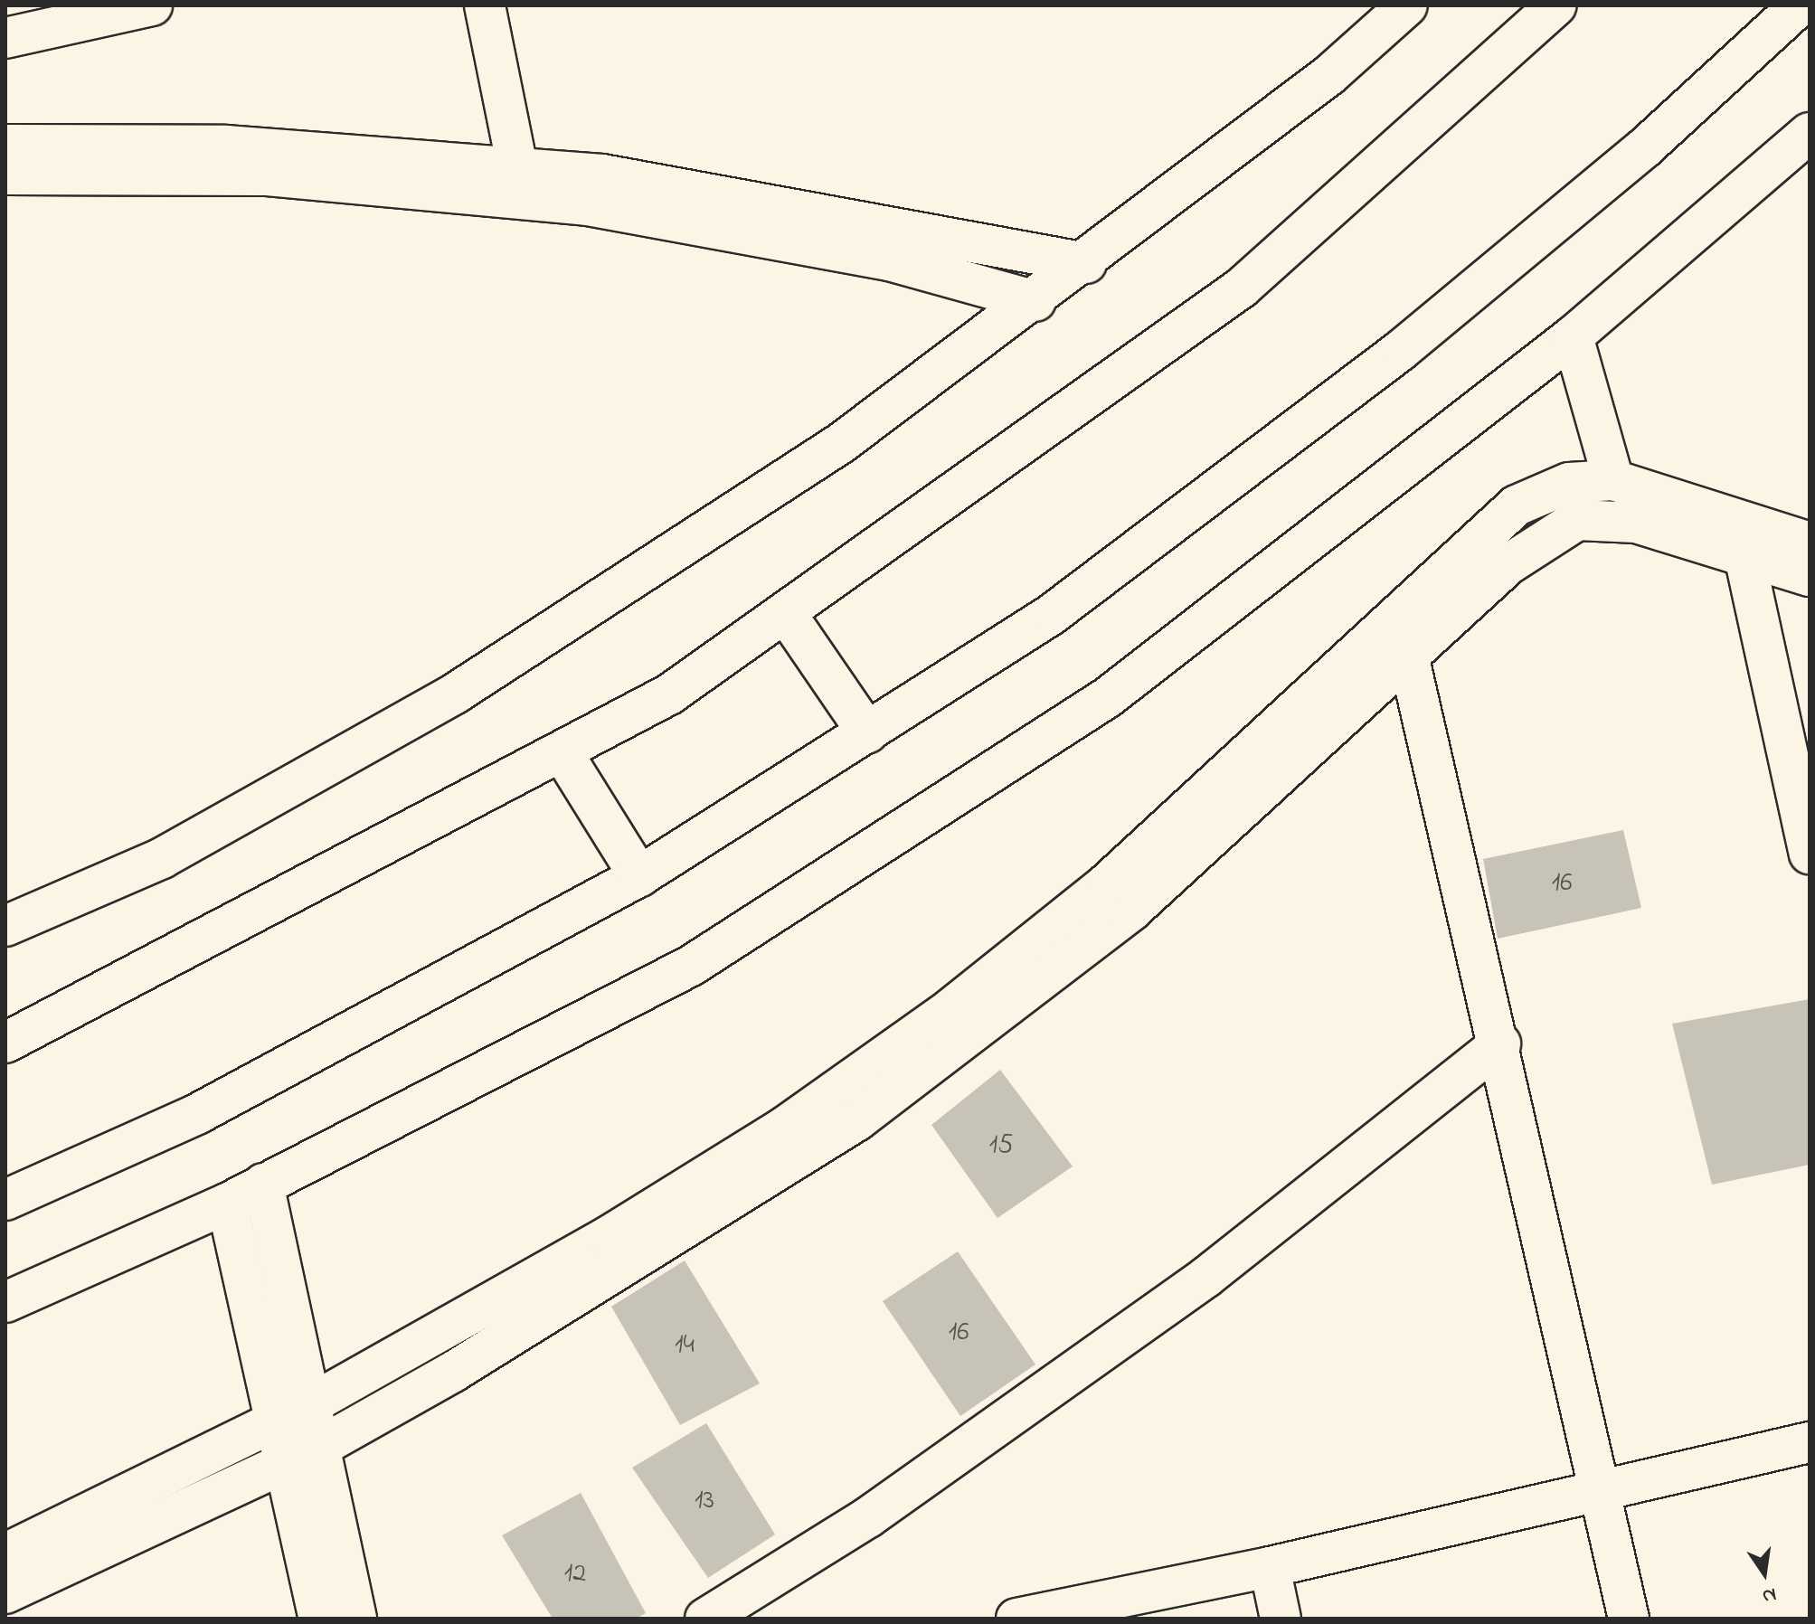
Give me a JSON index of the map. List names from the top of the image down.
{
  "house_numbers": [
    "16",
    "15",
    "16",
    "14",
    "13",
    "12"
  ],
  "north": "bottom"
}
